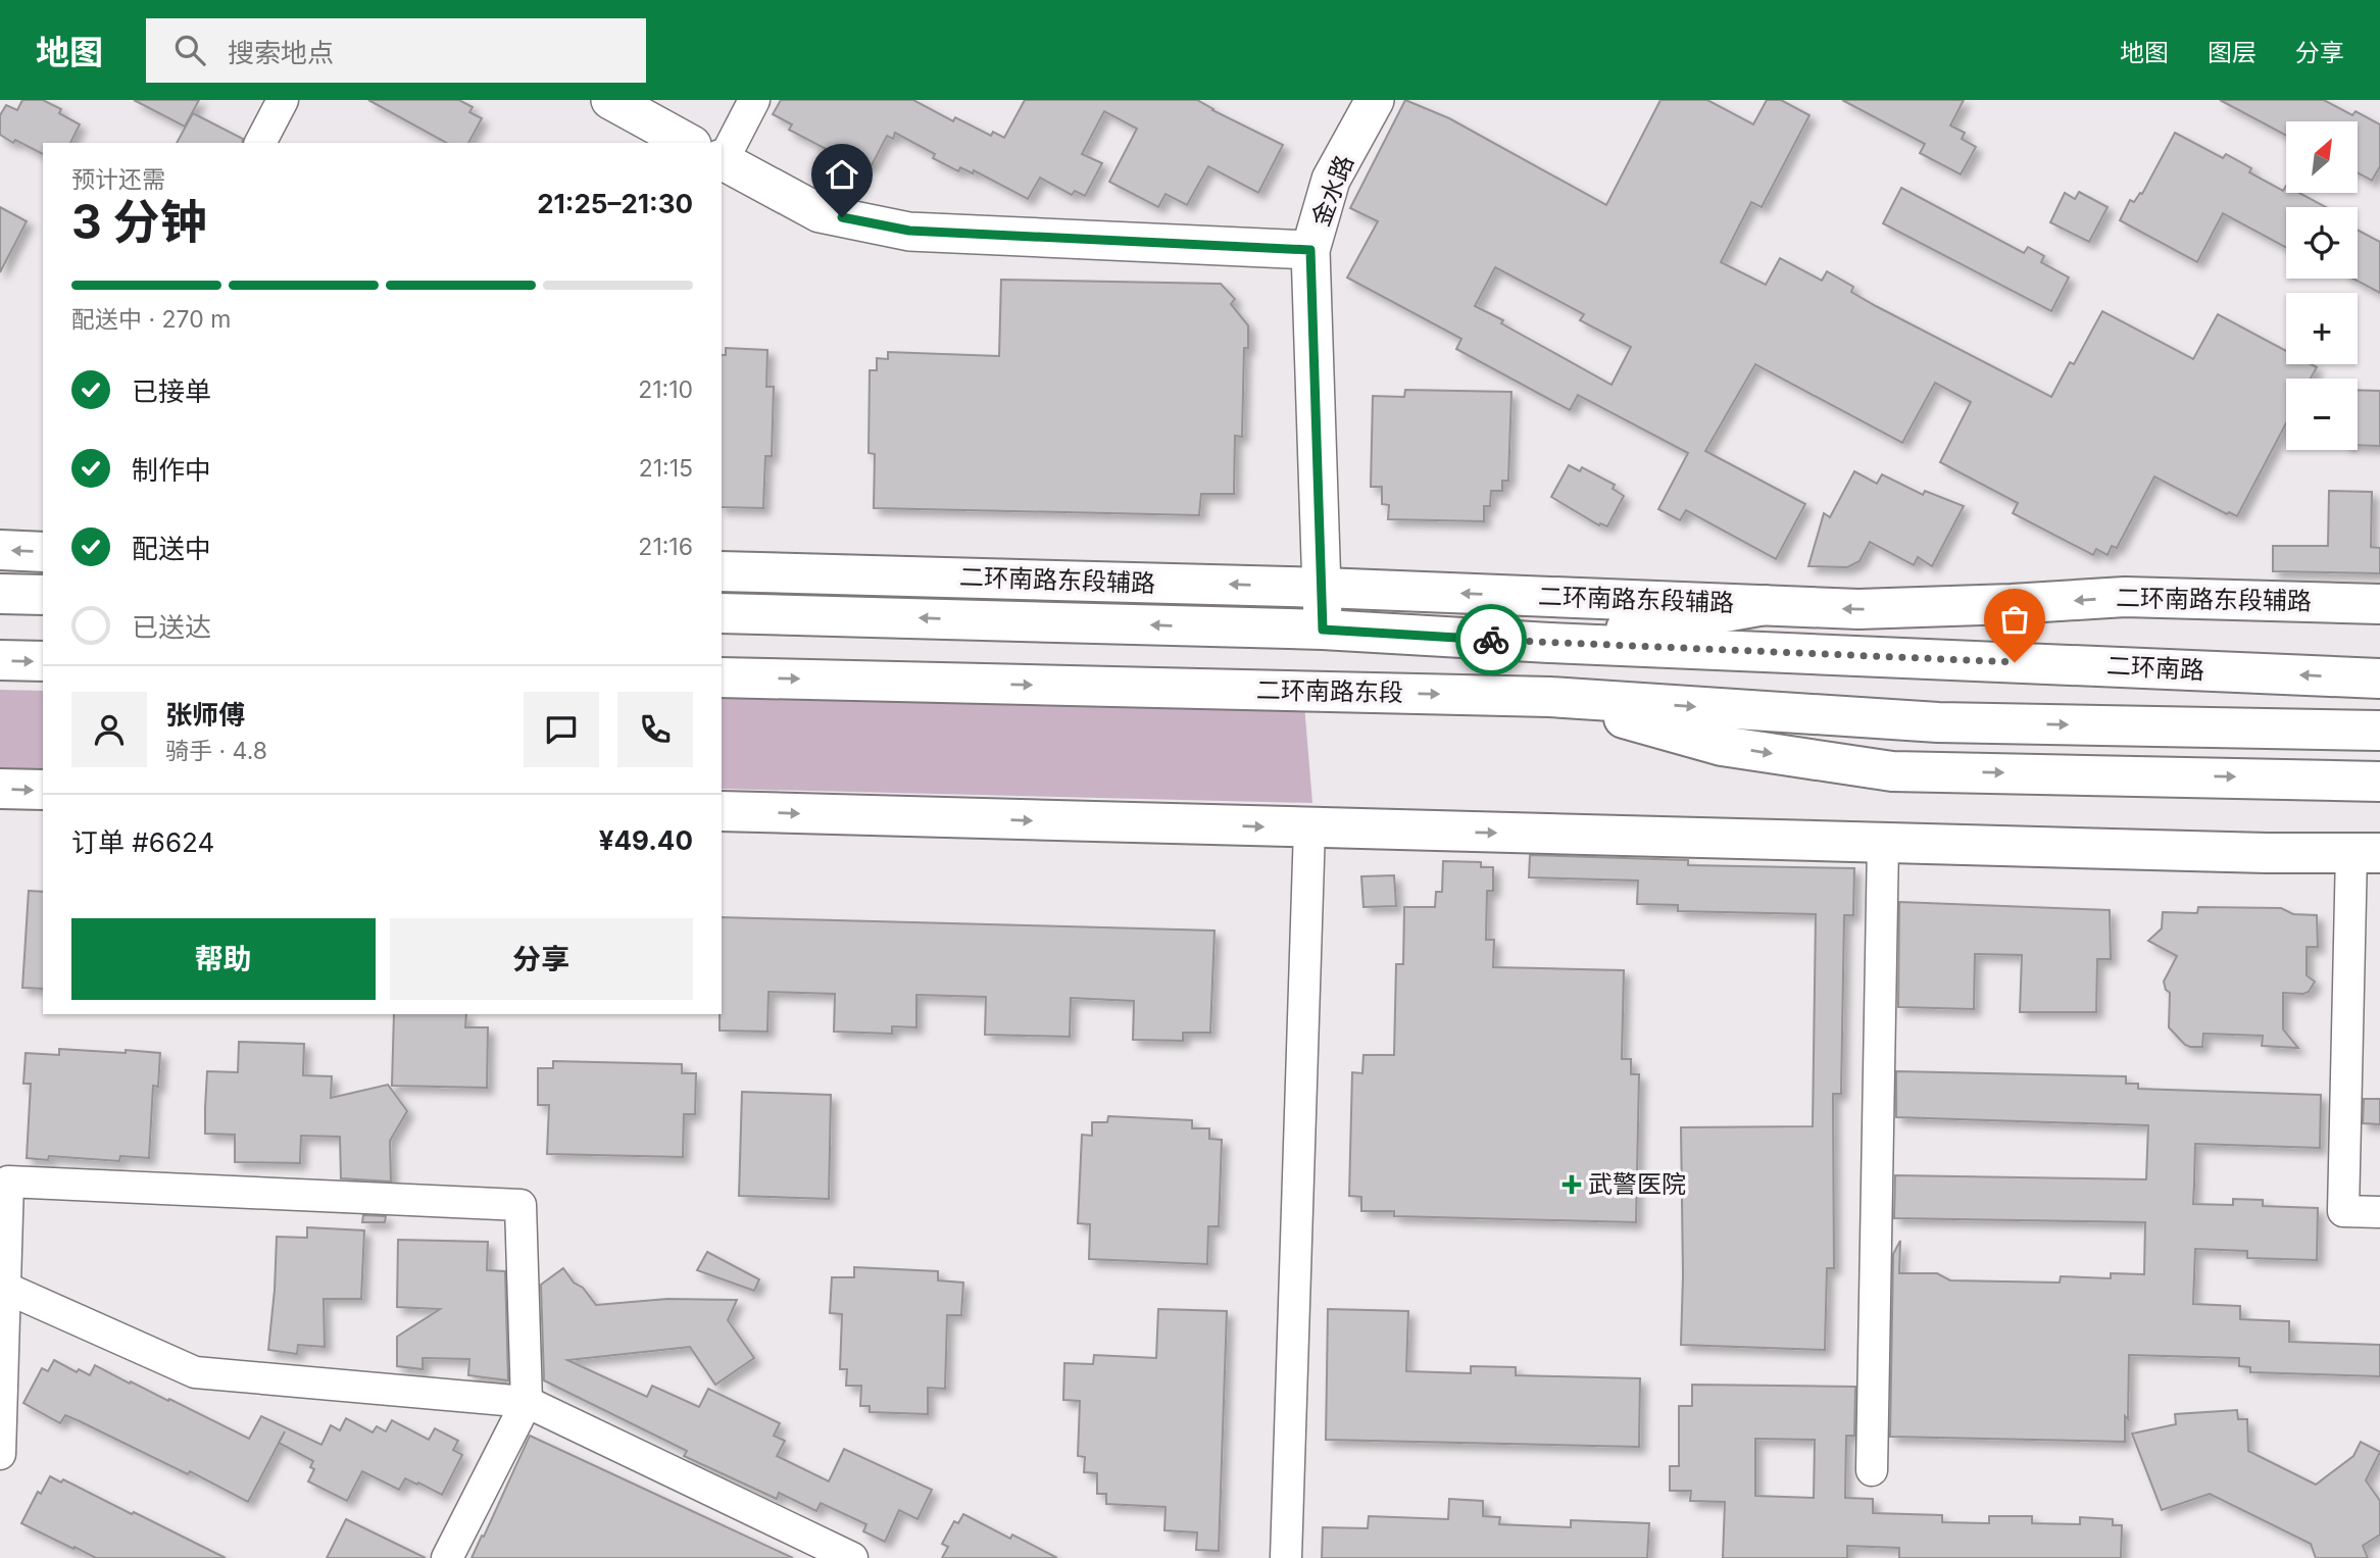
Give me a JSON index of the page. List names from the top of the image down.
{
  "streets": {
    "main road": ["二环南路东段辅路", "二环南路", "二环南路东段"],
    "street": ["金水路"]
  },
  "crossings": [
    ["金水路", "二环南路东段辅路"]
  ],
  "places": {
    "health": ["武警医院"]
  },
  "north": "top right",
  "page": {
    "header": "地图",
    "search": "搜索地点",
    "nav": ["地图", "图层", "分享"],
    "map_buttons": ["+", "−"],
    "heading": ["3 分钟", "预计还需", "21:25–21:30"],
    "panel": [
      "张师傅",
      "骑手 · 4.8",
      "订单 #6624",
      "¥49.40"
    ],
    "bar": "配送中 · 270 m",
    "list": [
      ["已接单", "21:10"],
      ["制作中", "21:15"],
      ["配送中", "21:16"],
      "已送达"
    ],
    "buttons": ["帮助", "分享"]
  }
}
